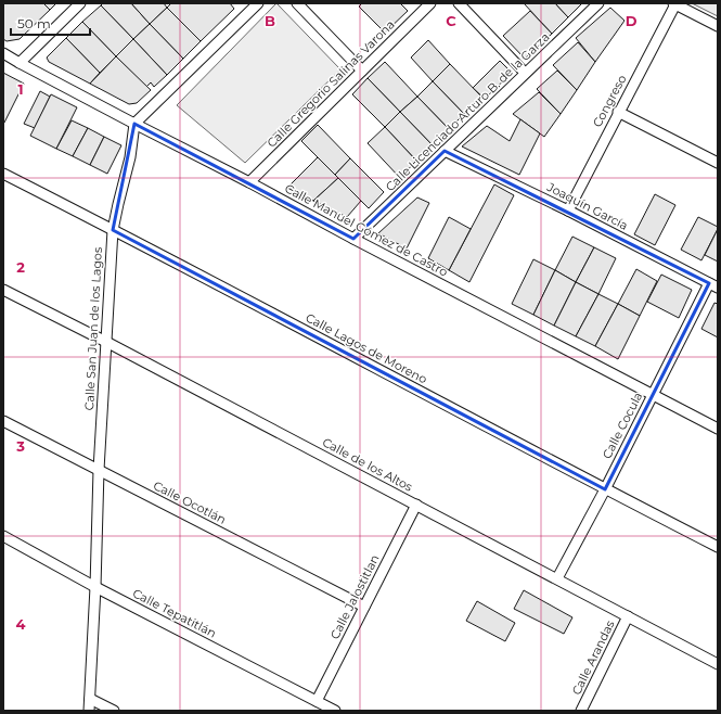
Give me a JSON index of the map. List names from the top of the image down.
{
  "streets": {
    "street": [
      "Calle Gregorio Salinas Varona",
      "Congreso",
      "Calle Licenciado Arturo B. de la Garza",
      "Joaquín García",
      "Calle Manuel Gómez de Castro",
      "Calle San Juan de los Lagos",
      "Calle Lagos de Moreno",
      "Calle Cocula",
      "Calle de los Altos",
      "Calle Ocotlán",
      "Calle Jalostitlan",
      "Calle Tepatitlán",
      "Calle Arandas"
    ]
  },
  "crossings": [
    ["Calle Gregorio Salinas Varona", "Calle Manuel Gómez de Castro"],
    ["Congreso", "Joaquín García"],
    ["Calle Licenciado Arturo B. de la Garza", "Joaquín García"],
    ["Calle Licenciado Arturo B. de la Garza", "Calle Manuel Gómez de Castro"],
    ["Joaquín García", "Calle Cocula"],
    ["Calle Manuel Gómez de Castro", "Calle San Juan de los Lagos"],
    ["Calle Manuel Gómez de Castro", "Calle Cocula"],
    ["Calle San Juan de los Lagos", "Calle Lagos de Moreno"],
    ["Calle San Juan de los Lagos", "Calle de los Altos"],
    ["Calle San Juan de los Lagos", "Calle Ocotlán"],
    ["Calle San Juan de los Lagos", "Calle Tepatitlán"],
    ["Calle Lagos de Moreno", "Calle Cocula"],
    ["Calle Cocula", "Calle de los Altos"],
    ["Calle de los Altos", "Calle Jalostitlan"],
    ["Calle de los Altos", "Calle Arandas"],
    ["Calle Ocotlán", "Calle Jalostitlan"],
    ["Calle Jalostitlan", "Calle Tepatitlán"]
  ],
  "scale_bar": "50 m",
  "grid": {
    "columns": ["B", "C", "D"],
    "rows": [
      "1",
      "2",
      "3",
      "4"
    ]
  }
}
